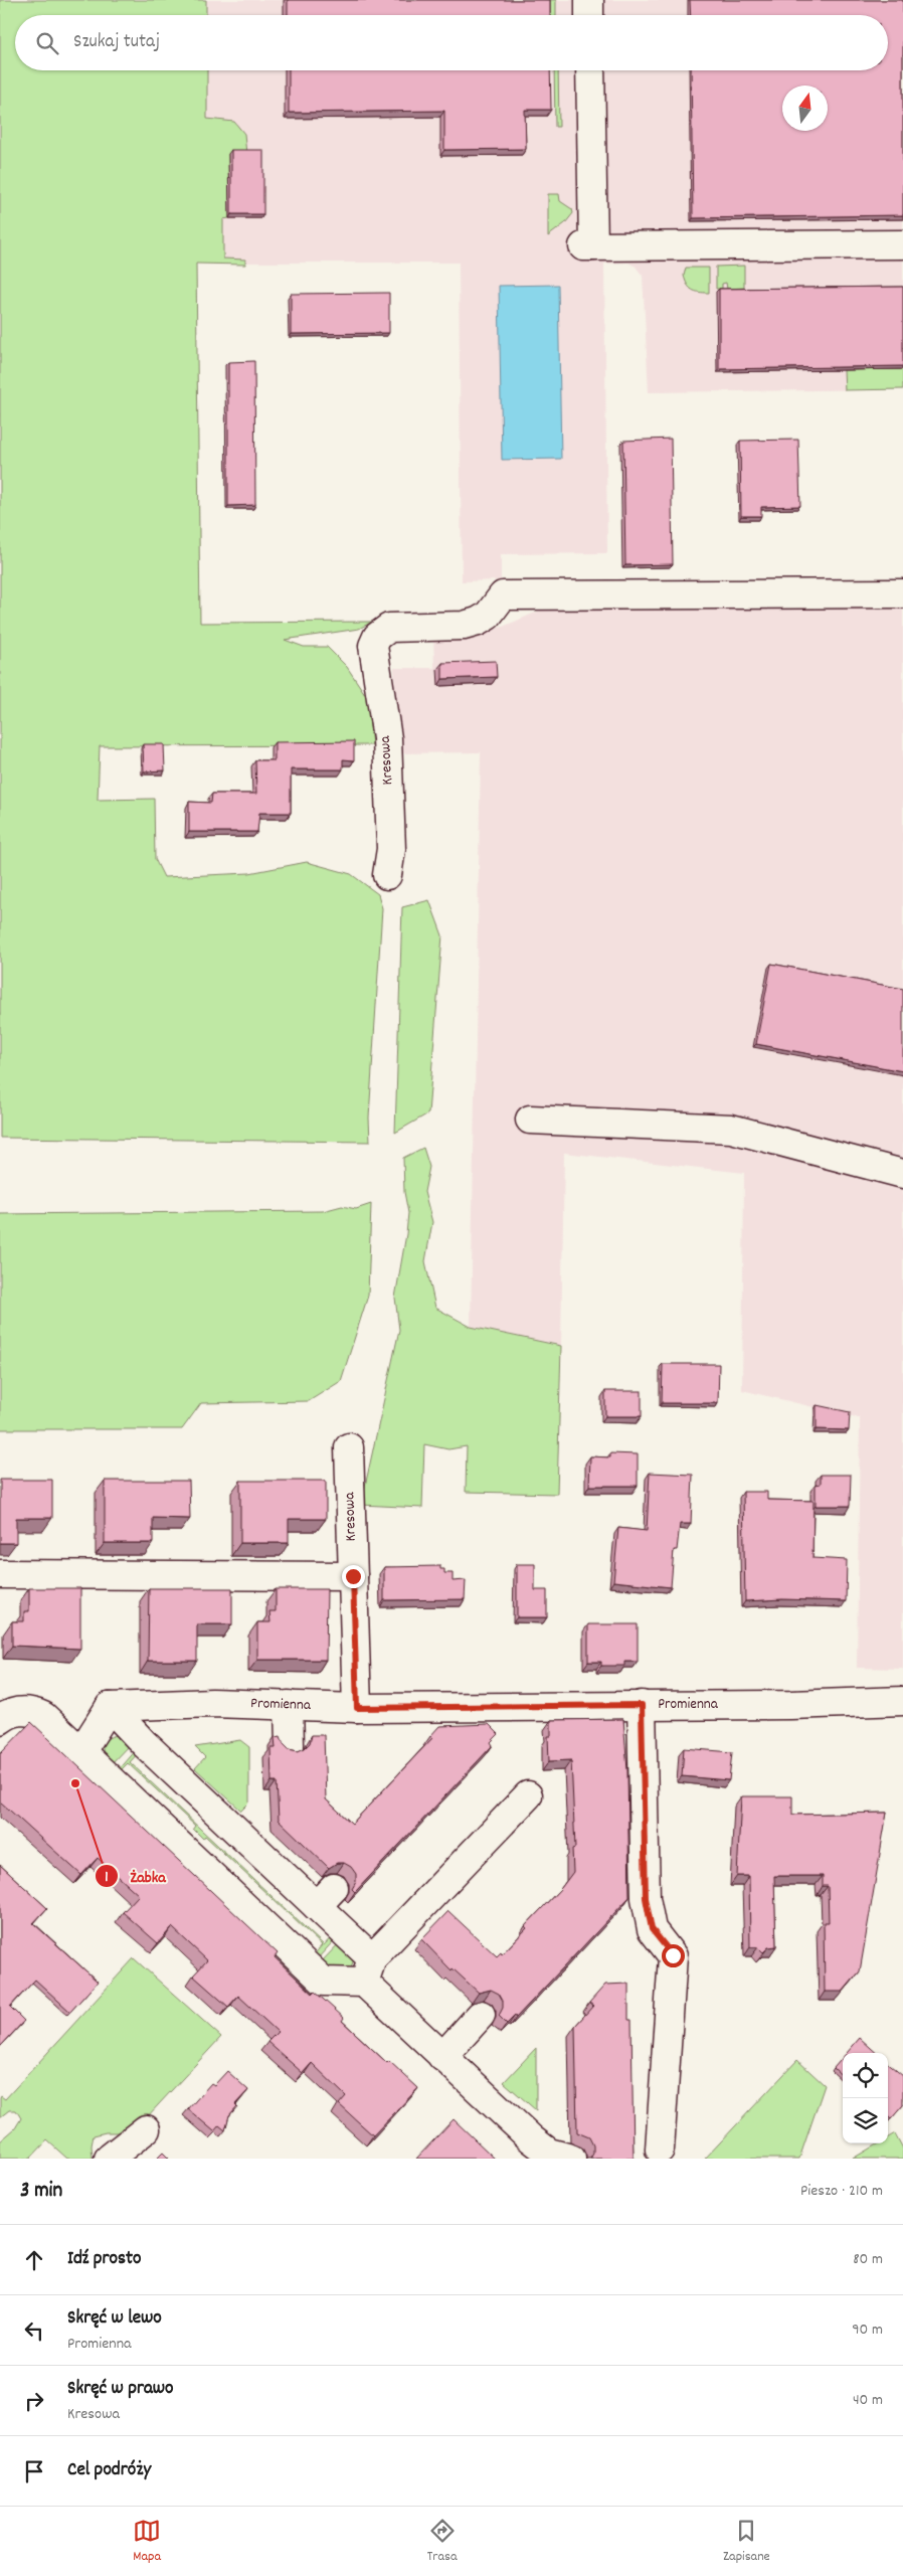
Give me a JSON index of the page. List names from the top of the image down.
{
  "streets": {
    "street": ["Kresowa", "Promienna"]
  },
  "crossings": [
    ["Kresowa", "Promienna"]
  ],
  "places": ["Żabka"],
  "north": "top",
  "page": {
    "search": "Szukaj tutaj",
    "heading": ["3 min", "Pieszo · 210 m"],
    "list": [
      ["Idź prosto", "80 m"],
      ["Skręć w lewo", "Promienna", "90 m"],
      ["Skręć w prawo", "Kresowa", "40 m"],
      "Cel podróży"
    ],
    "nav": ["Mapa", "Trasa", "Zapisane"]
  }
}
